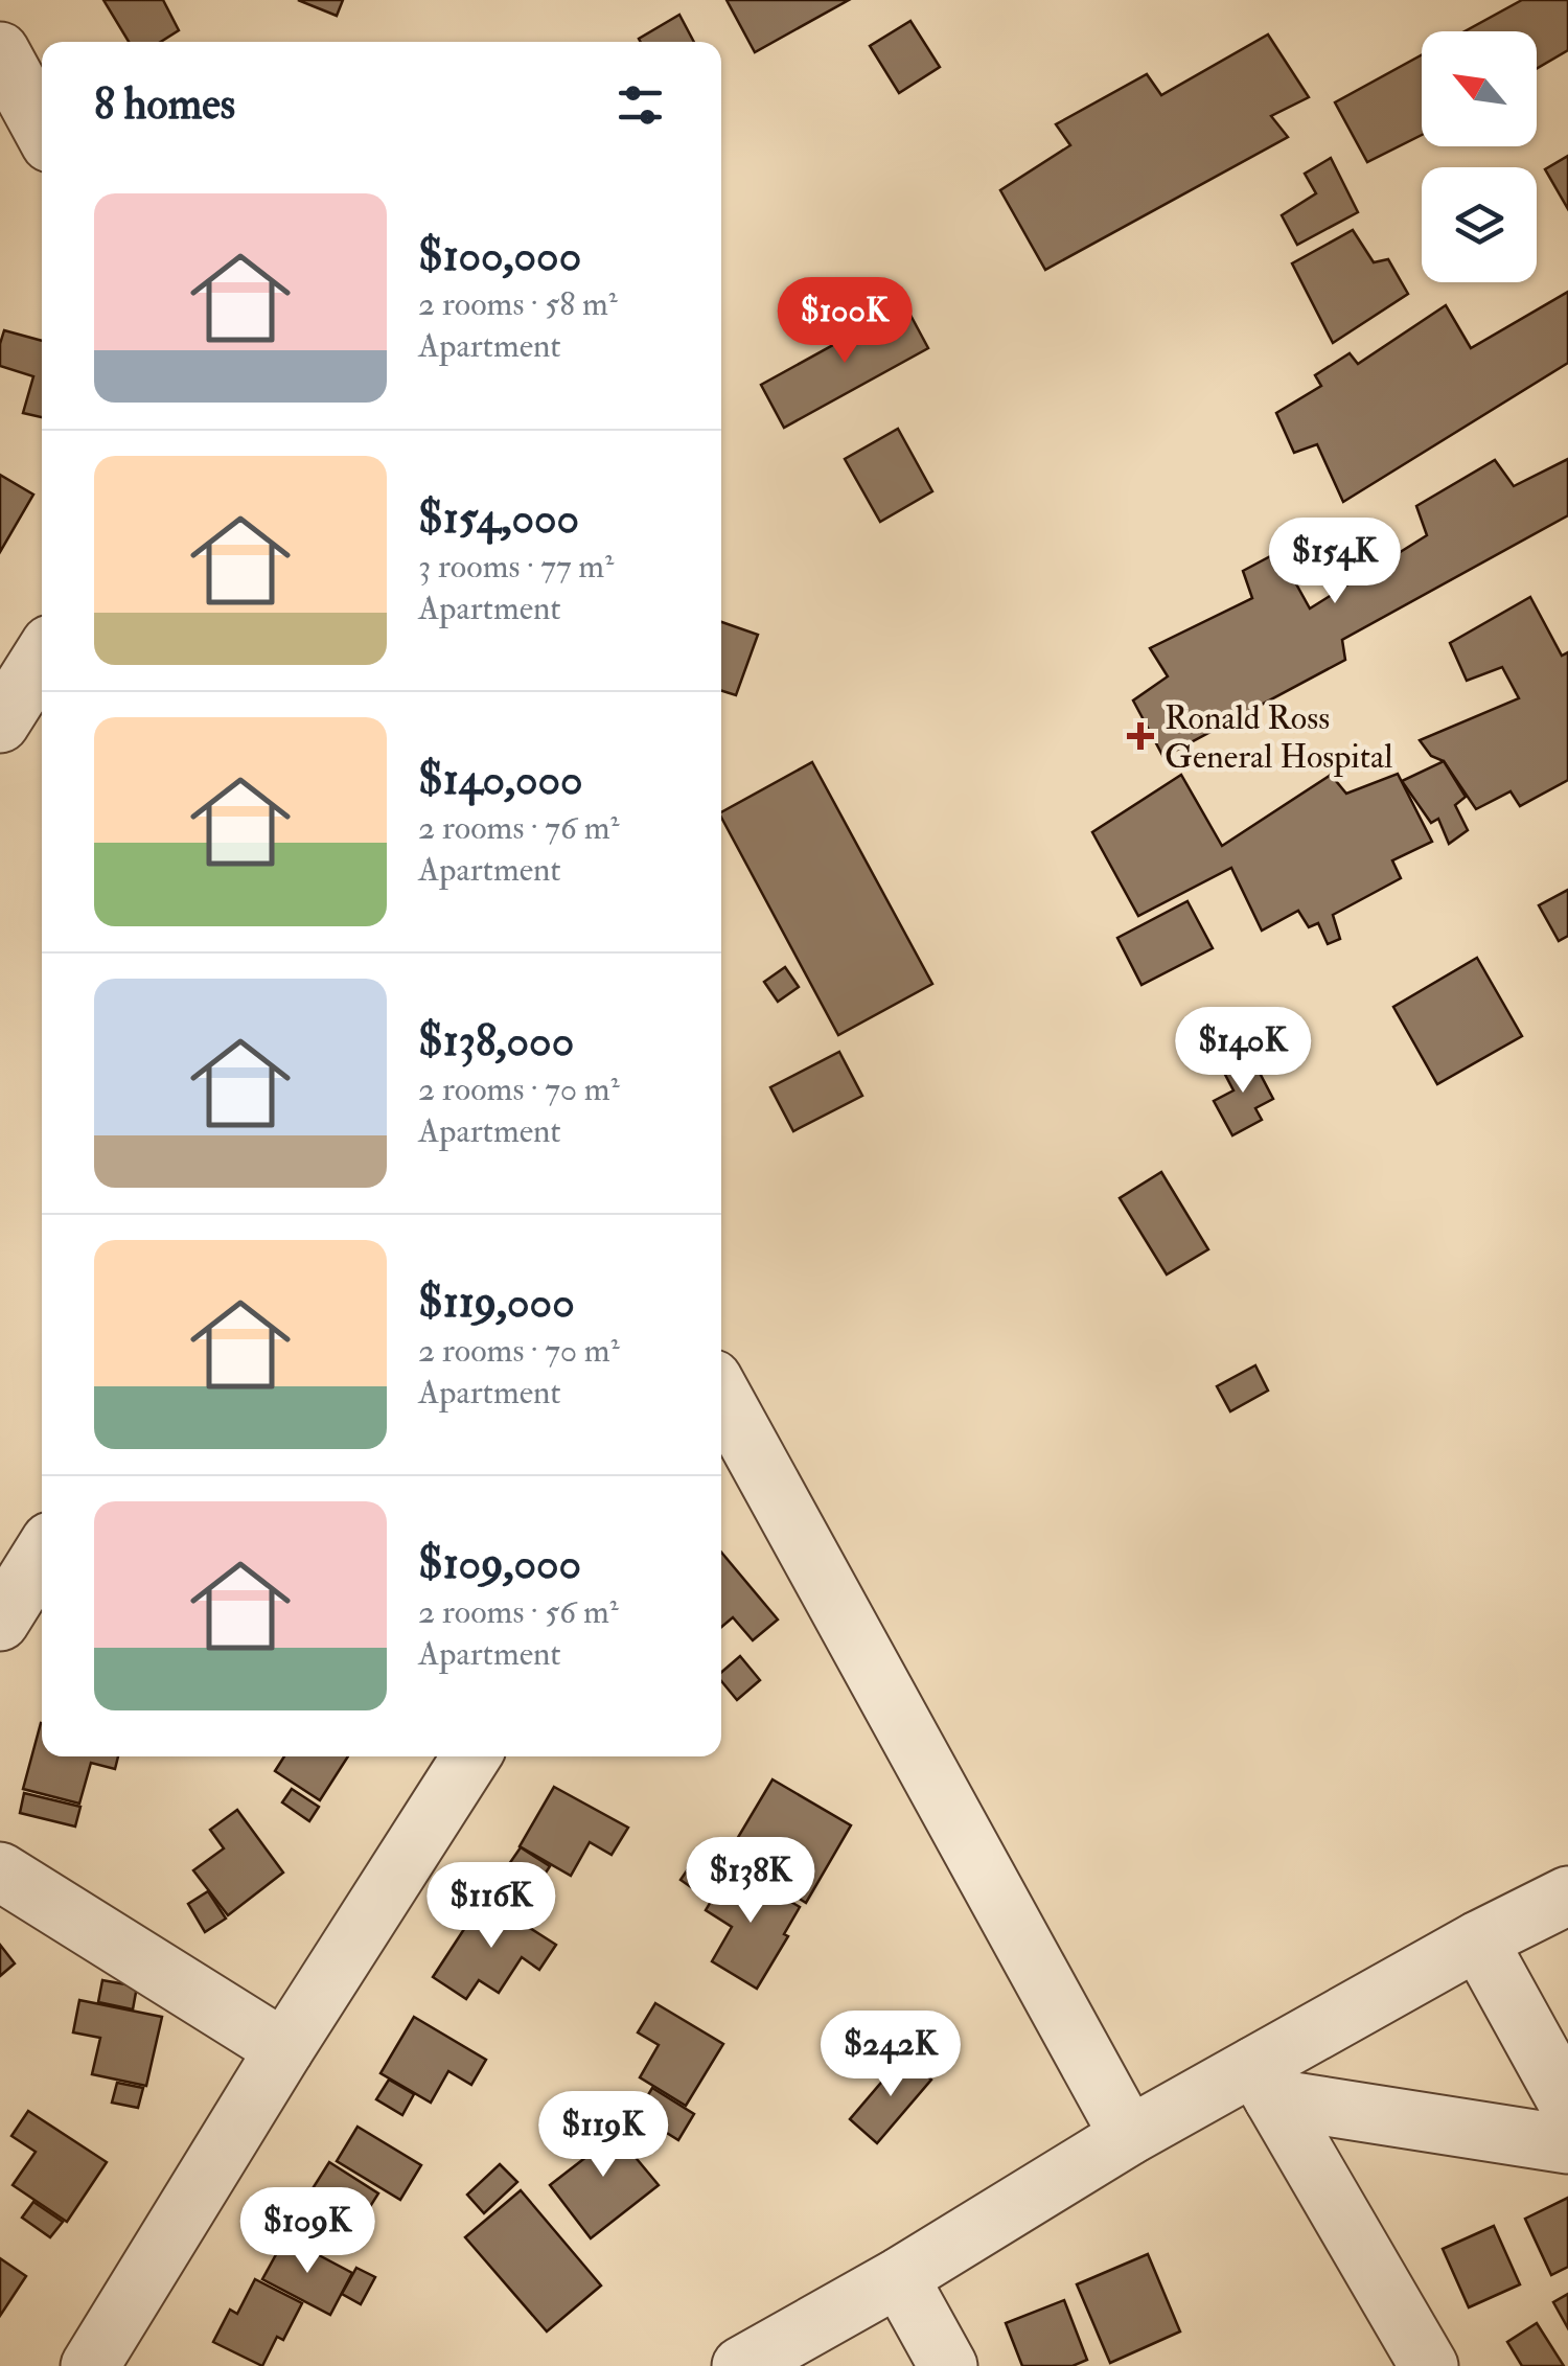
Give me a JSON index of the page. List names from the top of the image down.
{
  "places": {
    "health": ["Ronald Ross General Hospital"]
  },
  "north": "top left",
  "page": {
    "heading": "8 homes",
    "list": [
      {
        "name": "$100,000",
        "note": "2 rooms · 58 m² · Apartment"
      },
      {
        "name": "$154,000",
        "note": "3 rooms · 77 m² · Apartment"
      },
      {
        "name": "$140,000",
        "note": "2 rooms · 76 m² · Apartment"
      },
      {
        "name": "$138,000",
        "note": "2 rooms · 70 m² · Apartment"
      },
      {
        "name": "$119,000",
        "note": "2 rooms · 70 m² · Apartment"
      },
      {
        "name": "$109,000",
        "note": "2 rooms · 56 m² · Apartment"
      }
    ],
    "price": [
      "$100K",
      "$154K",
      "$140K",
      "$138K",
      "$116K",
      "$242K",
      "$119K",
      "$109K"
    ]
  }
}
